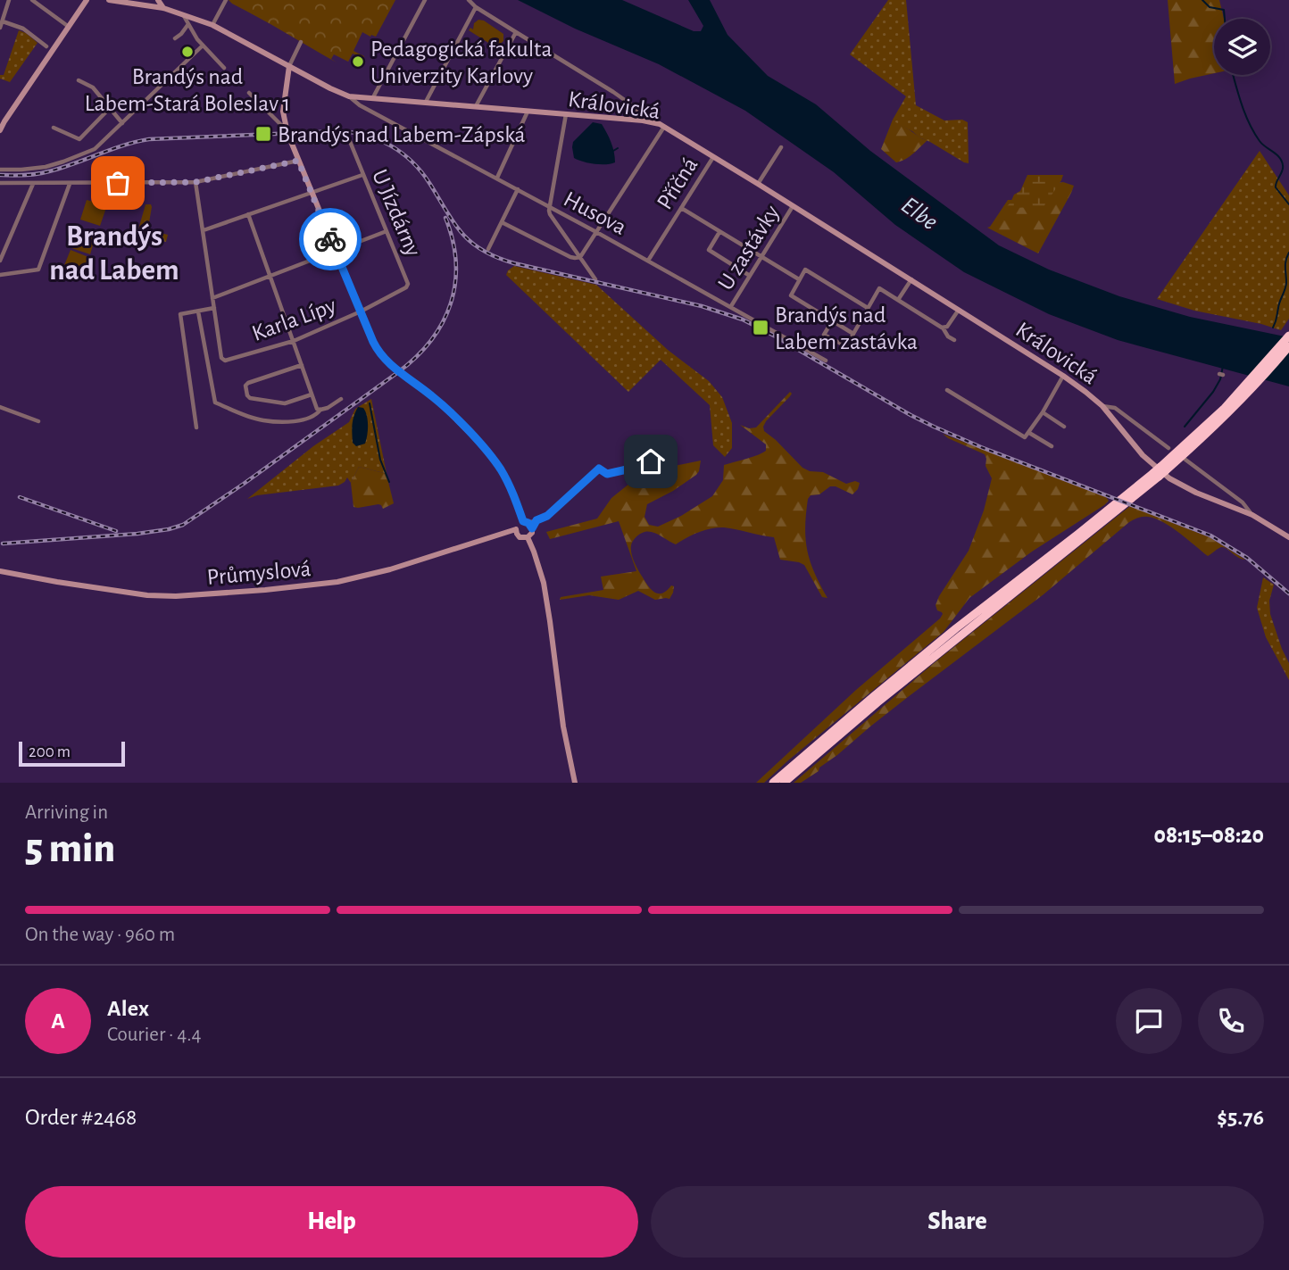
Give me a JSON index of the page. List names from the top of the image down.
{
  "streets": {
    "main road": ["Královická", "Průmyslová"],
    "street": [
      "Příčná",
      "U Jízdárny",
      "Husova",
      "U zastávky",
      "Karla Lípy"
    ]
  },
  "crossings": [
    ["Královická", "Příčná"],
    ["Královická", "Husova"],
    ["Královická", "U zastávky"],
    ["Příčná", "Husova"],
    ["U Jízdárny", "Karla Lípy"],
    ["Husova", "U zastávky"]
  ],
  "districts": ["Brandýs nad Labem"],
  "water": ["Elbe"],
  "places": {
    "other": ["Brandýs nad Labem-Stará Boleslav 1", "Pedagogická fakulta Univerzity Karlovy"],
    "transit": ["Brandýs nad Labem-Zápská", "Brandýs nad Labem zastávka"]
  },
  "scale_bar": "200 m",
  "page": {
    "scale": "200 m",
    "heading": ["5 min", "Arriving in", "08:15–08:20"],
    "panel": [
      "Alex",
      "Courier · 4.4",
      "Order #2468",
      "$5.76"
    ],
    "bar": "On the way · 960 m",
    "round": "A",
    "buttons": ["Help", "Share"]
  }
}
